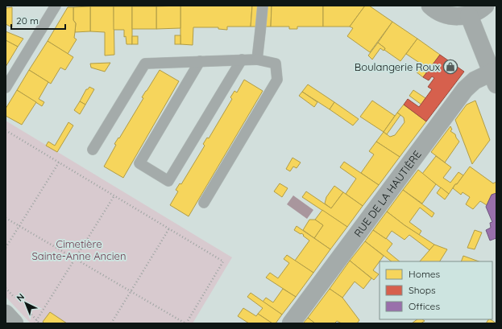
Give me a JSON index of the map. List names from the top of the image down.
{
  "streets": {
    "street": ["RUE DE LA HAUTIÈRE"]
  },
  "parks": ["Cimetière Sainte-Anne Ancien"],
  "places": {
    "shop": ["Boulangerie Roux"]
  },
  "legend": ["Homes", "Shops", "Offices"],
  "scale_bar": "20 m",
  "north": "top left"
}
